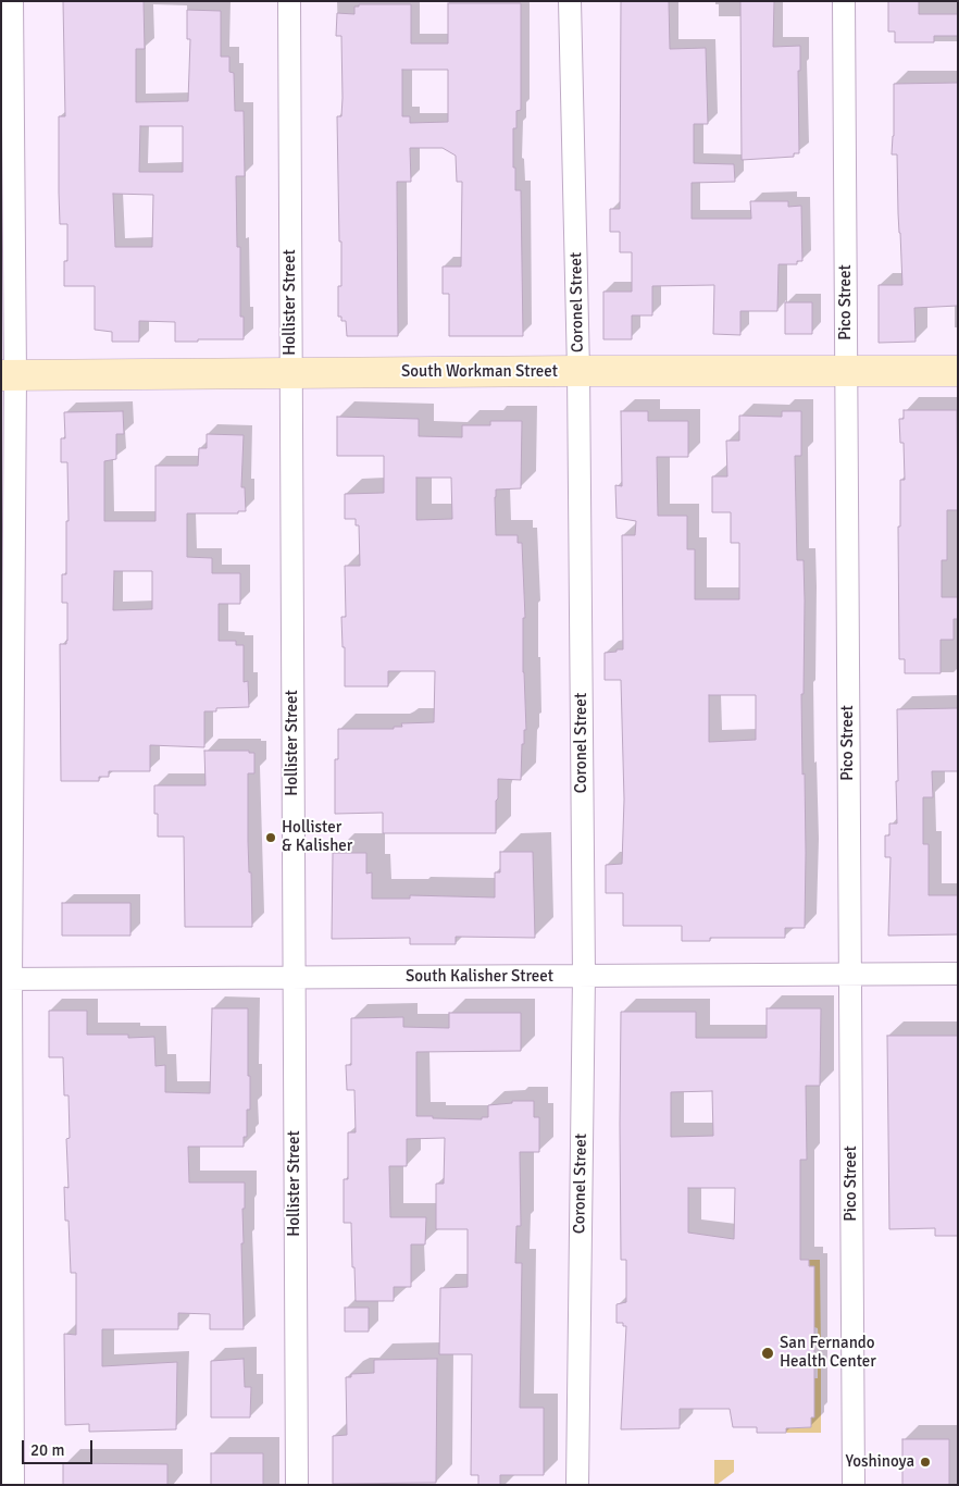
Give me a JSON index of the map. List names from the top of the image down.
{
  "streets": {
    "main road": ["South Workman Street"],
    "street": [
      "Hollister Street",
      "Coronel Street",
      "Pico Street",
      "South Kalisher Street"
    ]
  },
  "crossings": [
    ["Hollister Street", "South Workman Street"],
    ["Hollister Street", "South Kalisher Street"],
    ["Coronel Street", "South Workman Street"],
    ["Coronel Street", "South Kalisher Street"],
    ["Pico Street", "South Workman Street"],
    ["Pico Street", "South Kalisher Street"]
  ],
  "places": ["Hollister & Kalisher", "San Fernando Health Center", "Yoshinoya"],
  "scale_bar": "20 m"
}
